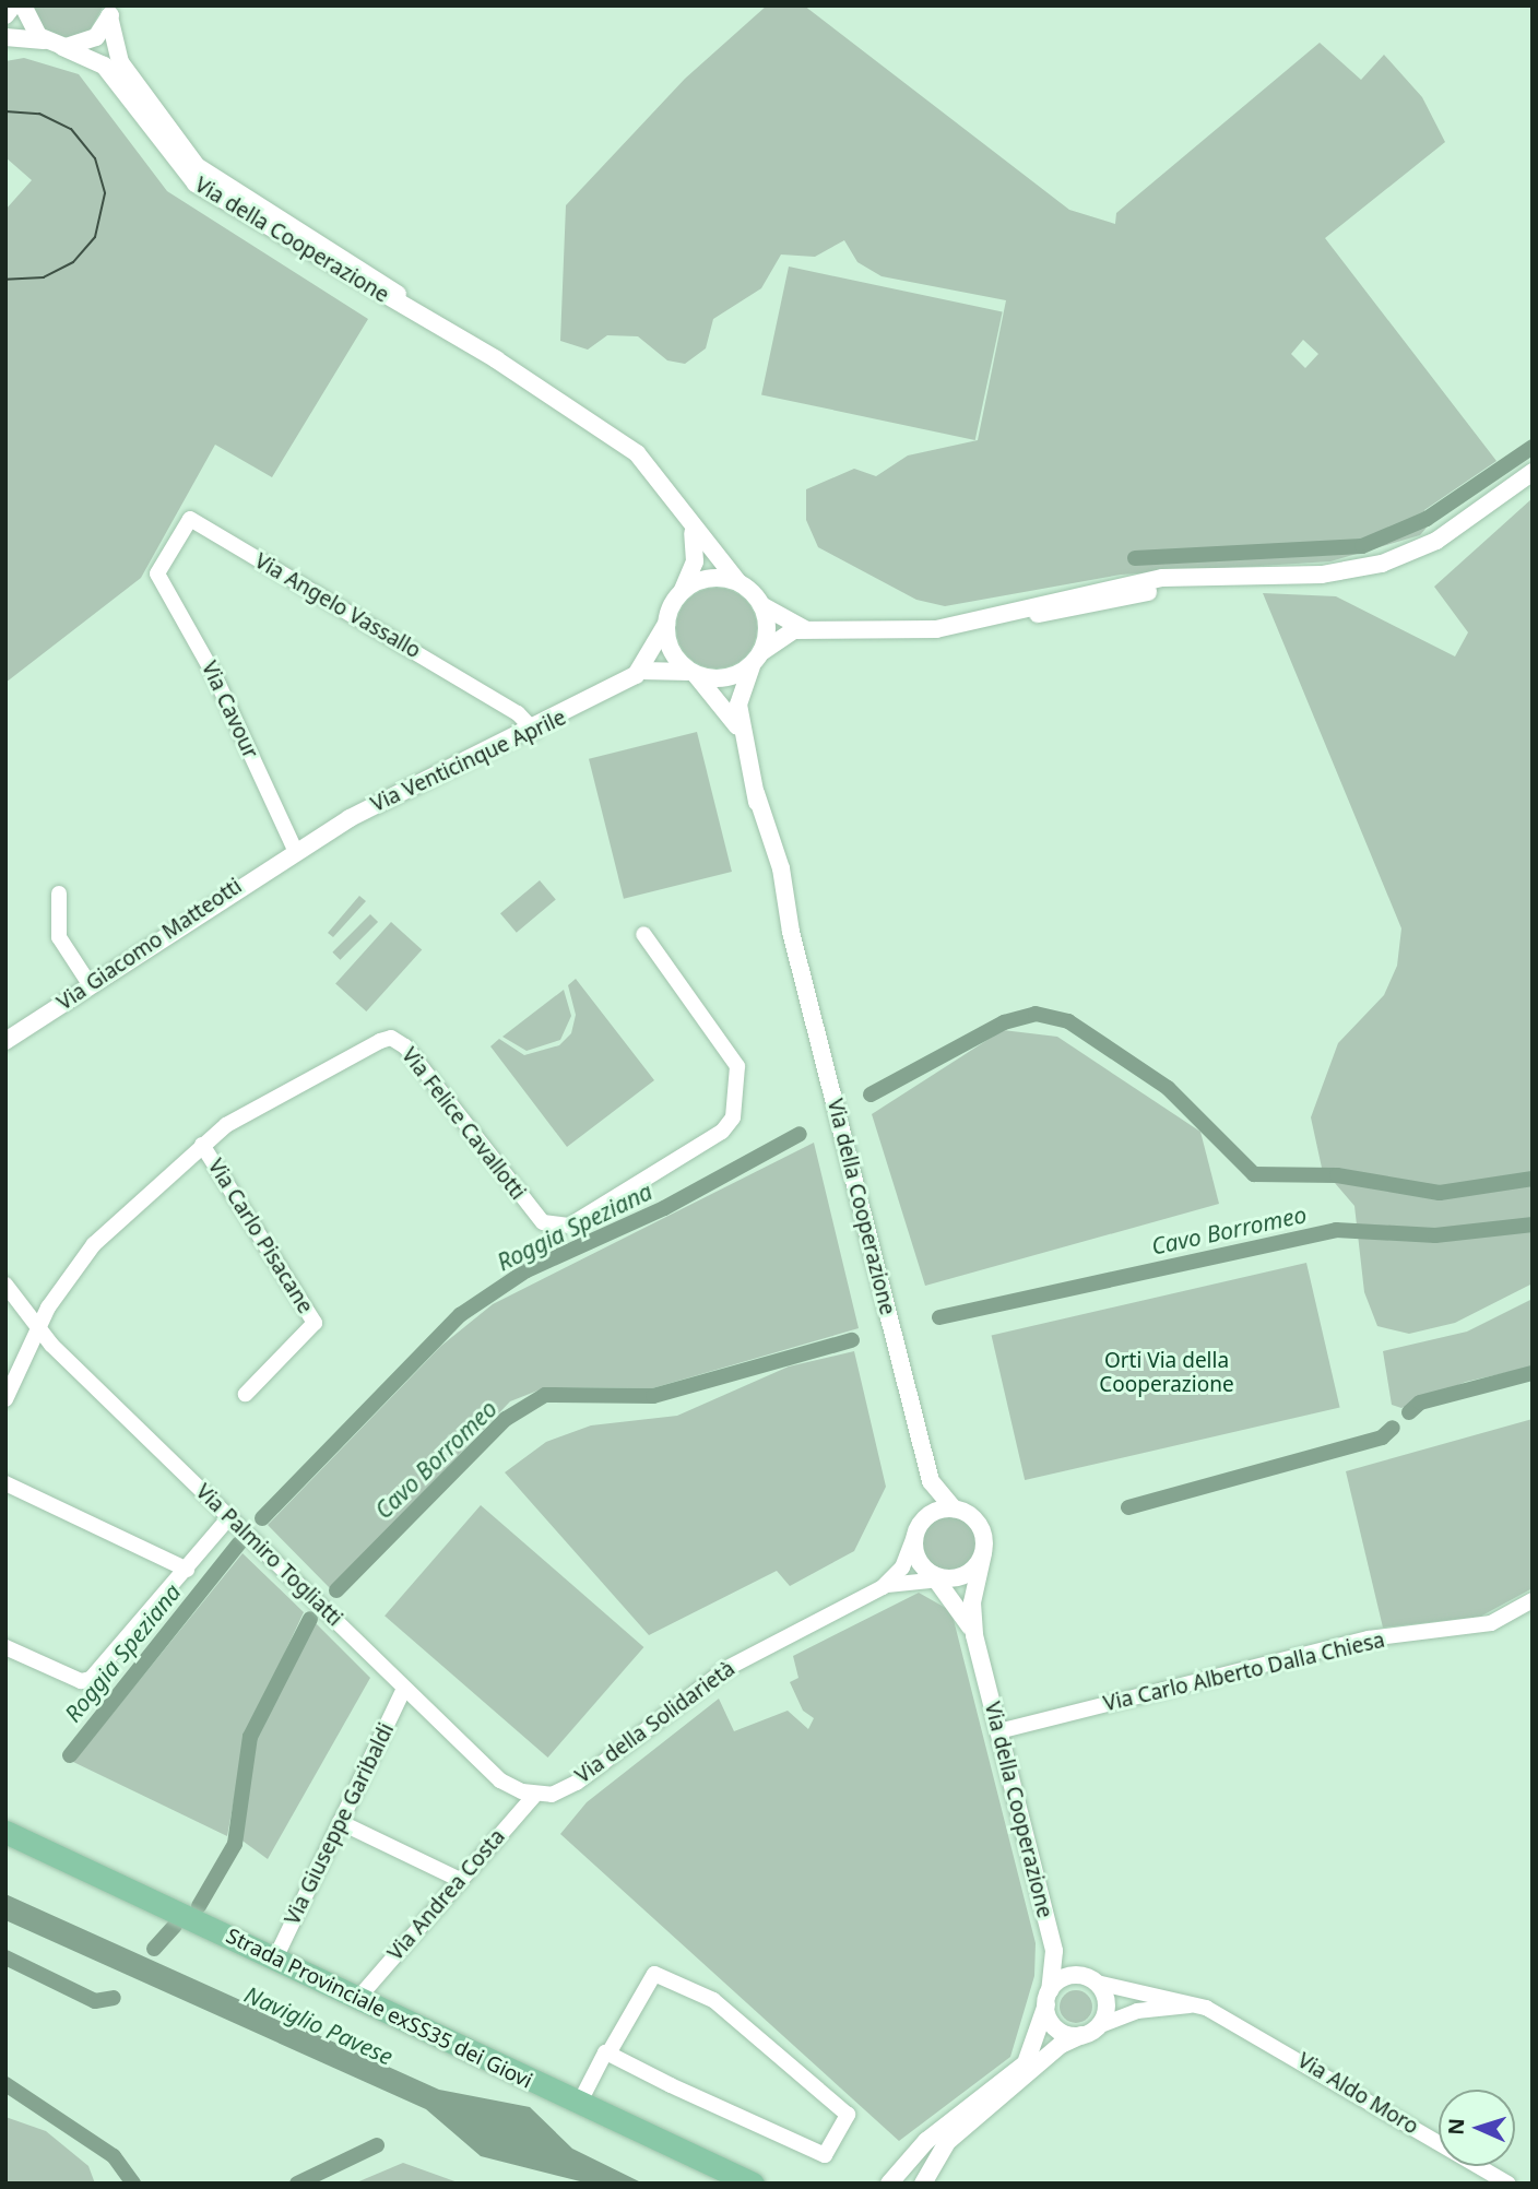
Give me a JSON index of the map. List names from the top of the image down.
{
  "streets": {
    "main road": ["Strada Provinciale exSS35 dei Giovi"],
    "street": [
      "Via della Cooperazione",
      "Via Angelo Vassallo",
      "Via Cavour",
      "Via Venticinque Aprile",
      "Via Giacomo Matteotti",
      "Via Felice Cavallotti",
      "Via Carlo Pisacane",
      "Via Palmiro Togliatti",
      "Via Carlo Alberto Dalla Chiesa",
      "Via della Solidarietà",
      "Via Giuseppe Garibaldi",
      "Via Andrea Costa",
      "Via Aldo Moro"
    ]
  },
  "crossings": [
    ["Via della Cooperazione", "Via Carlo Alberto Dalla Chiesa"],
    ["Via della Cooperazione", "Via della Solidarietà"],
    ["Via della Cooperazione", "Via Aldo Moro"],
    ["Via Angelo Vassallo", "Via Cavour"],
    ["Via Angelo Vassallo", "Via Venticinque Aprile"],
    ["Via Cavour", "Via Venticinque Aprile"],
    ["Via Cavour", "Via Giacomo Matteotti"],
    ["Via Venticinque Aprile", "Via Giacomo Matteotti"],
    ["Via Felice Cavallotti", "Via Carlo Pisacane"],
    ["Via Felice Cavallotti", "Via Palmiro Togliatti"],
    ["Via Palmiro Togliatti", "Via della Solidarietà"],
    ["Via Palmiro Togliatti", "Via Giuseppe Garibaldi"],
    ["Via Palmiro Togliatti", "Via Andrea Costa"],
    ["Via della Solidarietà", "Via Andrea Costa"],
    ["Via Giuseppe Garibaldi", "Strada Provinciale exSS35 dei Giovi"],
    ["Via Andrea Costa", "Strada Provinciale exSS35 dei Giovi"]
  ],
  "water": ["Roggia Speziana", "Cavo Borromeo", "Naviglio Pavese"],
  "parks": ["Orti Via della Cooperazione"],
  "north": "left"
}
